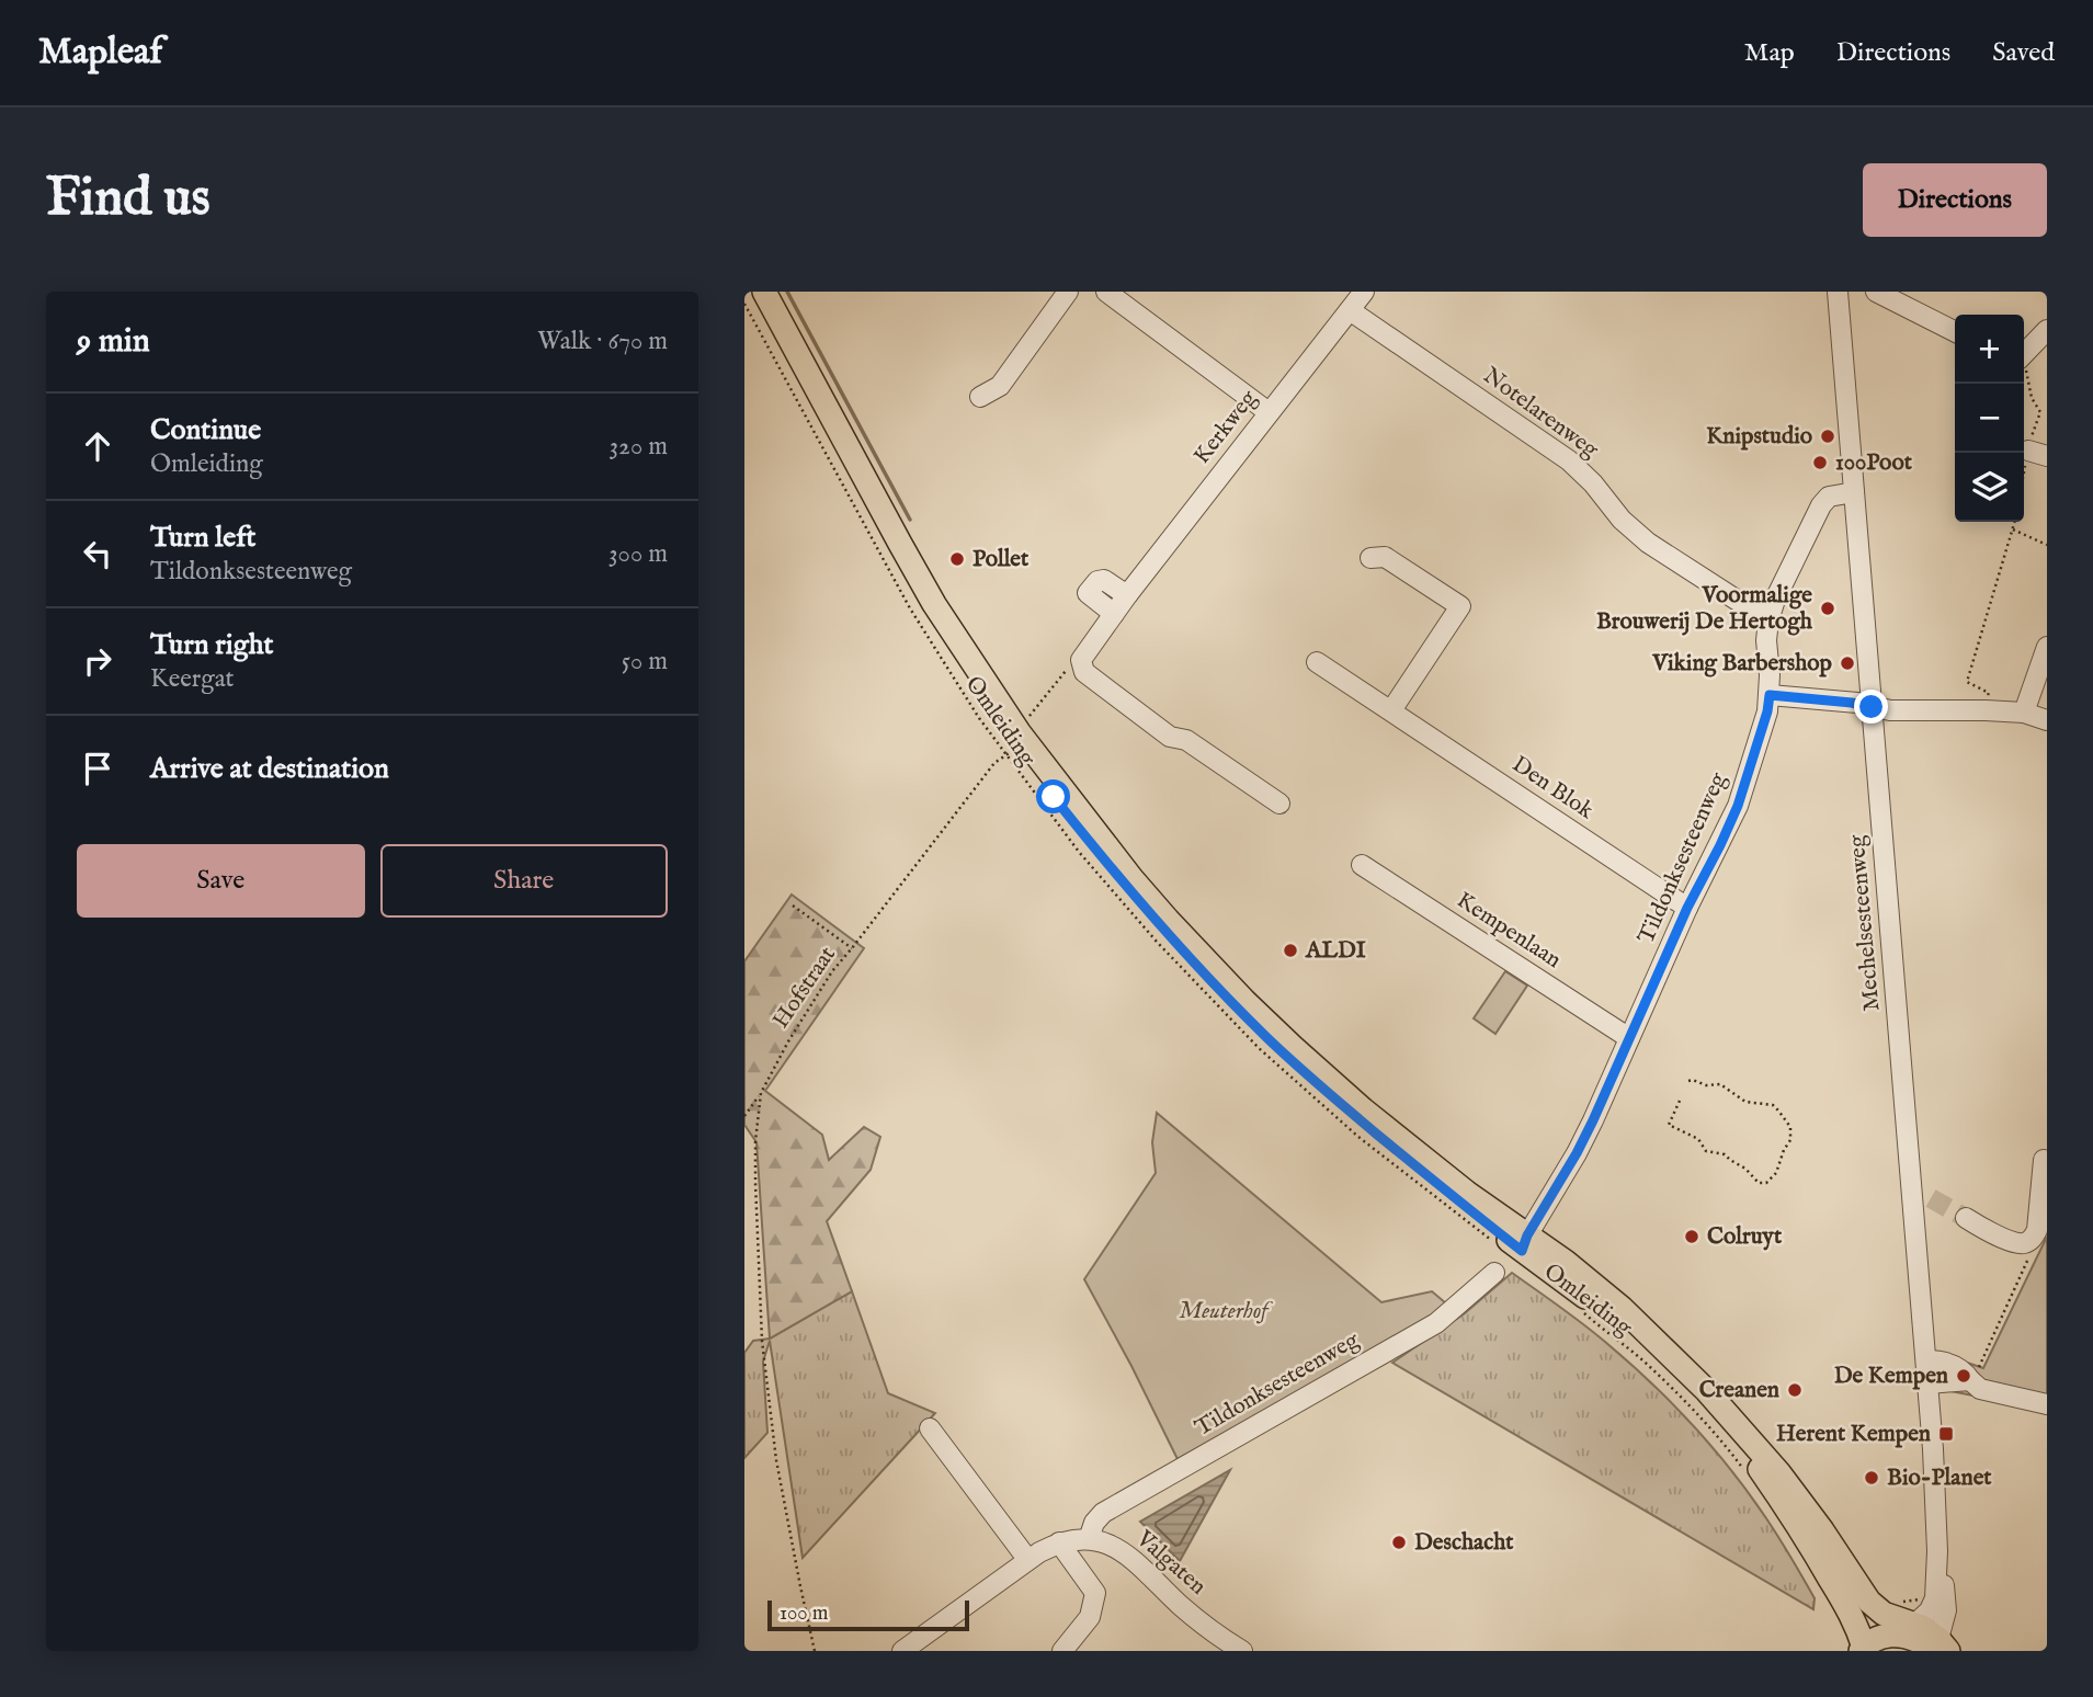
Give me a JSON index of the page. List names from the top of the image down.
{
  "streets": {
    "main road": ["Omleiding"],
    "street": [
      "Notelarenweg",
      "Kerkweg",
      "Den Blok",
      "Tildonksesteenweg",
      "Mechelsesteenweg",
      "Kempenlaan",
      "Valgaten"
    ],
    "path": ["Hofstraat"]
  },
  "crossings": [
    ["Notelarenweg", "Kerkweg"],
    ["Notelarenweg", "Tildonksesteenweg"],
    ["Omleiding", "Tildonksesteenweg"],
    ["Omleiding", "Mechelsesteenweg"],
    ["Den Blok", "Tildonksesteenweg"],
    ["Tildonksesteenweg", "Mechelsesteenweg"],
    ["Tildonksesteenweg", "Kempenlaan"],
    ["Tildonksesteenweg", "Valgaten"]
  ],
  "parks": ["Meuterhof"],
  "places": {
    "other": [
      "Knipstudio",
      "100Poot",
      "Pollet",
      "Voormalige Brouwerij De Hertogh",
      "Viking Barbershop",
      "ALDI",
      "Colruyt",
      "De Kempen",
      "Creanen",
      "Bio-Planet",
      "Deschacht"
    ],
    "transit": ["Herent Kempen"]
  },
  "scale_bar": "100 m",
  "page": {
    "header": "Mapleaf",
    "nav": ["Map", "Directions", "Saved"],
    "buttons": [
      "Directions",
      ["Save", "Share"]
    ],
    "title": "Find us",
    "heading": ["9 min", "Walk · 670 m"],
    "map_buttons": ["+", "−"],
    "list": [
      ["Continue", "Omleiding", "320 m"],
      ["Turn left", "Tildonksesteenweg", "300 m"],
      ["Turn right", "Keergat", "50 m"],
      "Arrive at destination"
    ],
    "scale": "100 m"
  }
}
